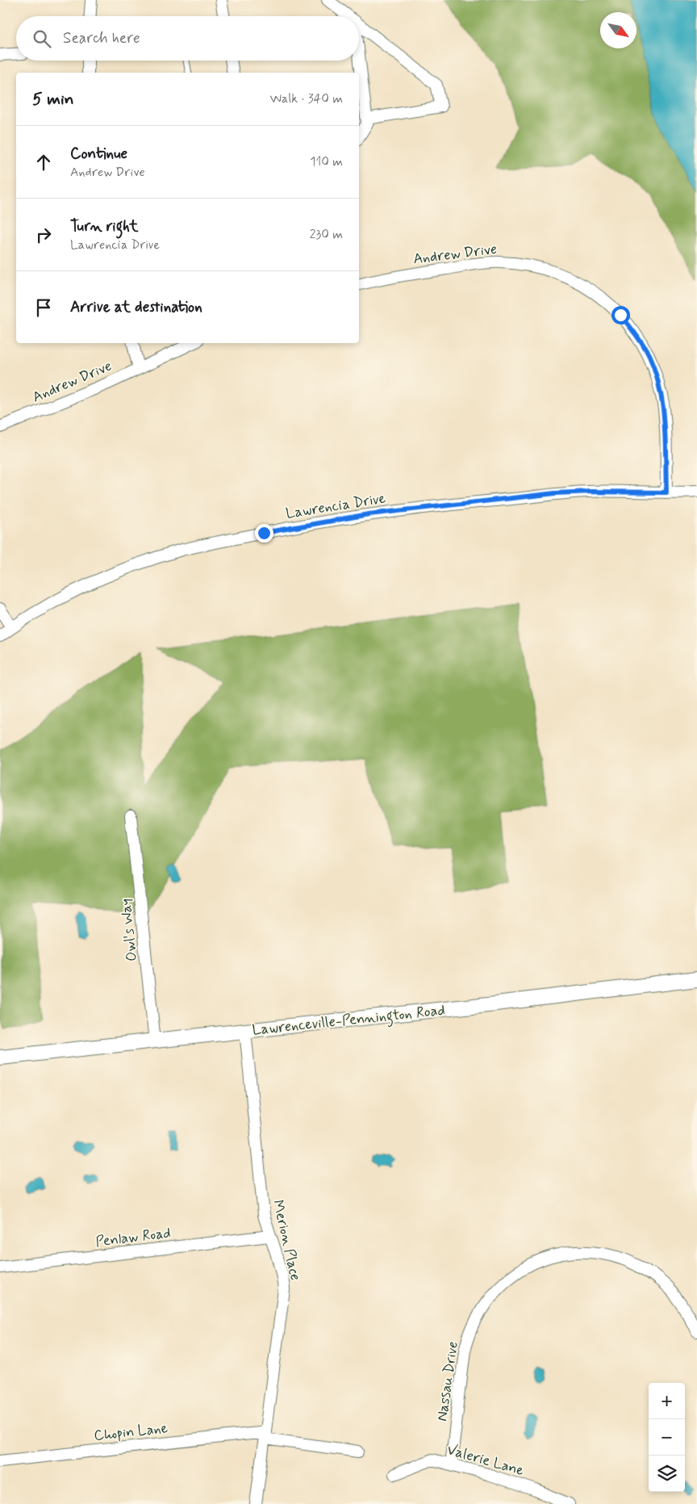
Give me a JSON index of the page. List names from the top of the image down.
{
  "streets": {
    "street": [
      "Andrew Drive",
      "Lawrencia Drive",
      "Owl's Way",
      "Lawrenceville-Pennington Road",
      "Penlaw Road",
      "Merion Place",
      "Nassau Drive",
      "Chopin Lane",
      "Valerie Lane"
    ]
  },
  "crossings": [
    ["Andrew Drive", "Lawrencia Drive"],
    ["Owl's Way", "Lawrenceville-Pennington Road"],
    ["Lawrenceville-Pennington Road", "Merion Place"],
    ["Penlaw Road", "Merion Place"],
    ["Merion Place", "Chopin Lane"],
    ["Nassau Drive", "Valerie Lane"]
  ],
  "north": "bottom right",
  "page": {
    "search": "Search here",
    "heading": ["5 min", "Walk · 340 m"],
    "list": [
      ["Continue", "Andrew Drive", "110 m"],
      ["Turn right", "Lawrencia Drive", "230 m"],
      "Arrive at destination"
    ],
    "map_buttons": ["+", "−"]
  }
}
